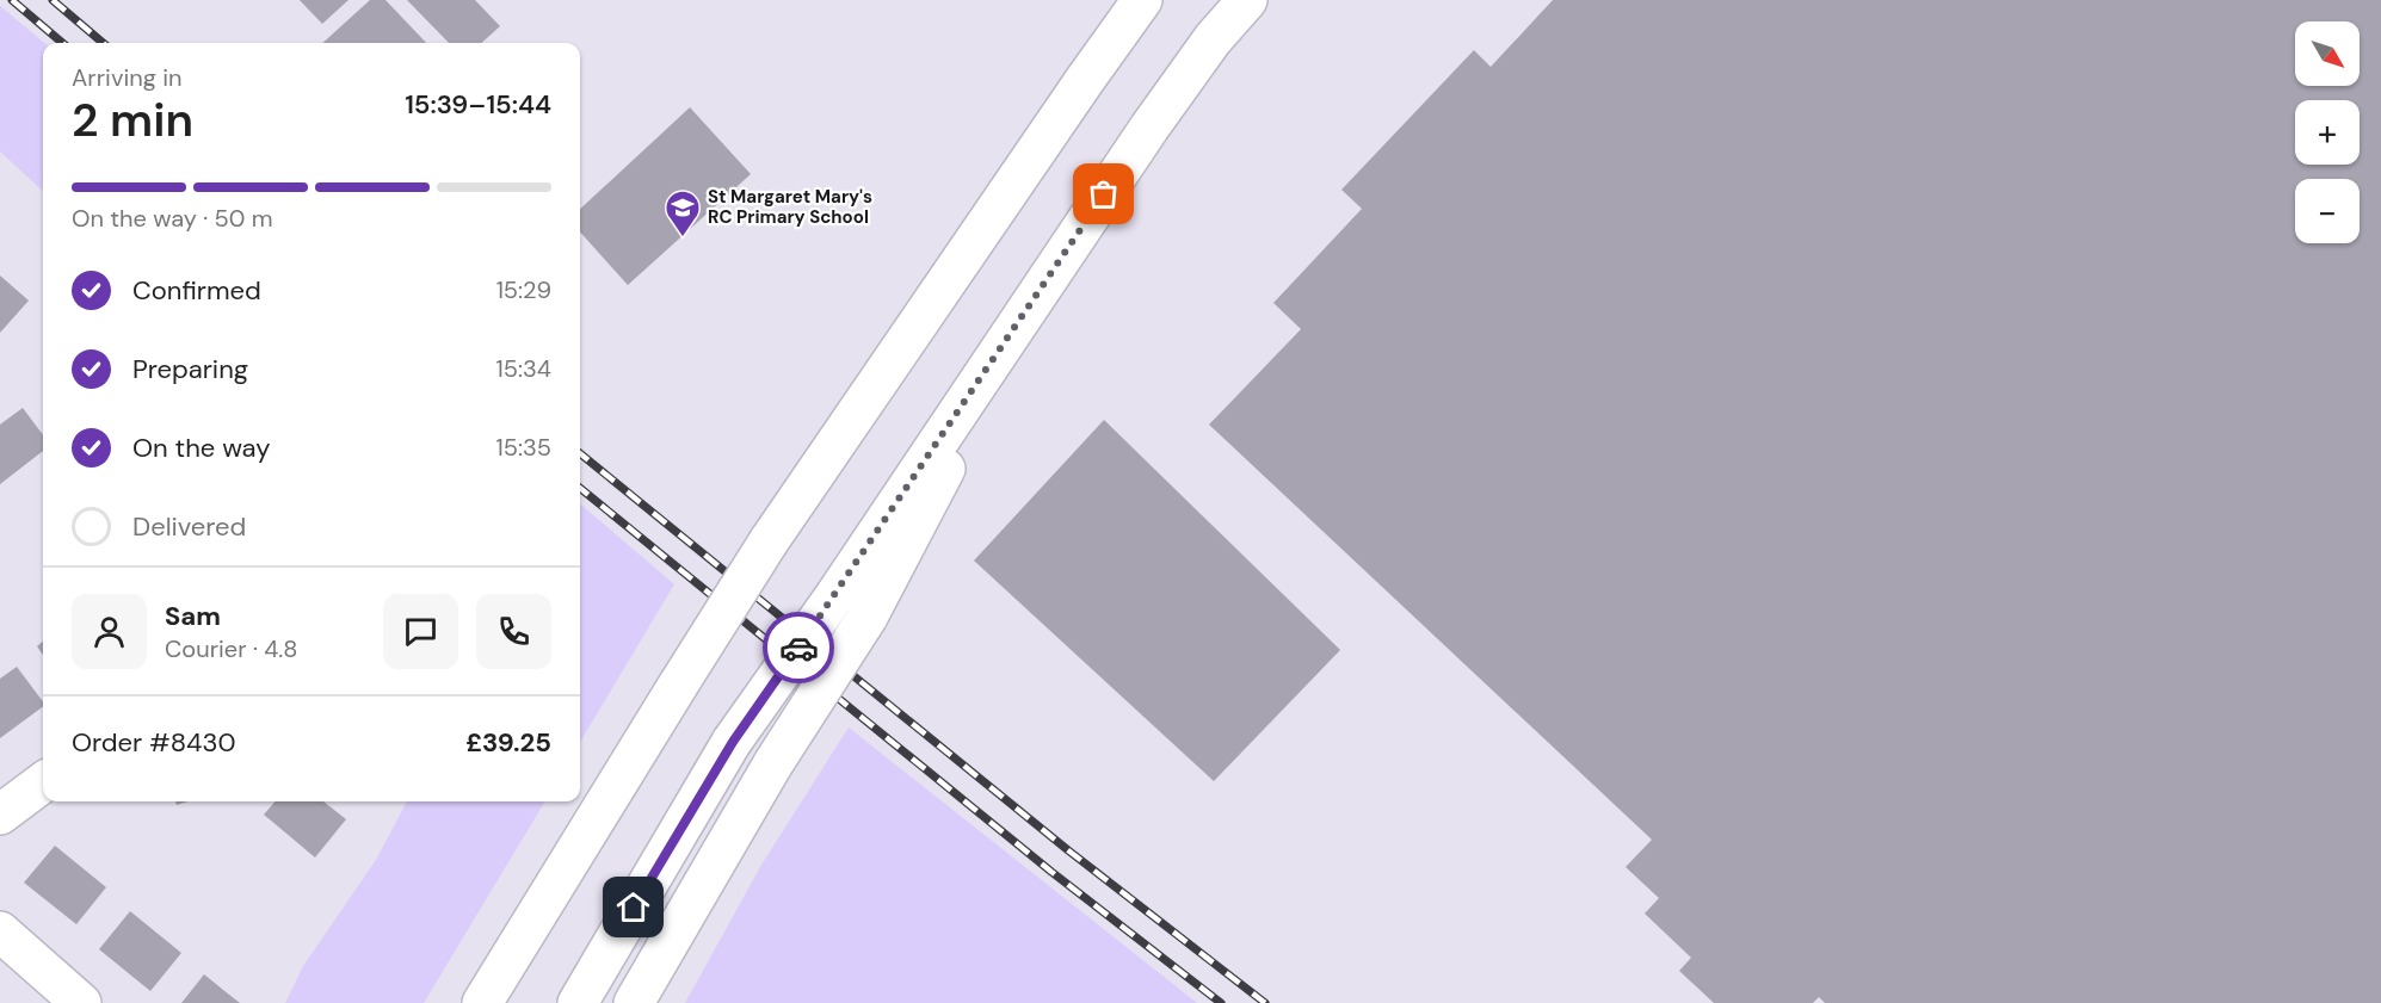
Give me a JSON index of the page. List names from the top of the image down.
{
  "places": {
    "school or university": ["St Margaret Mary's RC Primary School"]
  },
  "north": "bottom right",
  "page": {
    "map_buttons": ["+", "−"],
    "heading": ["2 min", "Arriving in", "15:39–15:44"],
    "panel": [
      "Sam",
      "Courier · 4.8",
      "Order #8430",
      "£39.25"
    ],
    "bar": "On the way · 50 m",
    "list": [
      ["Confirmed", "15:29"],
      ["Preparing", "15:34"],
      ["On the way", "15:35"],
      "Delivered"
    ]
  }
}
